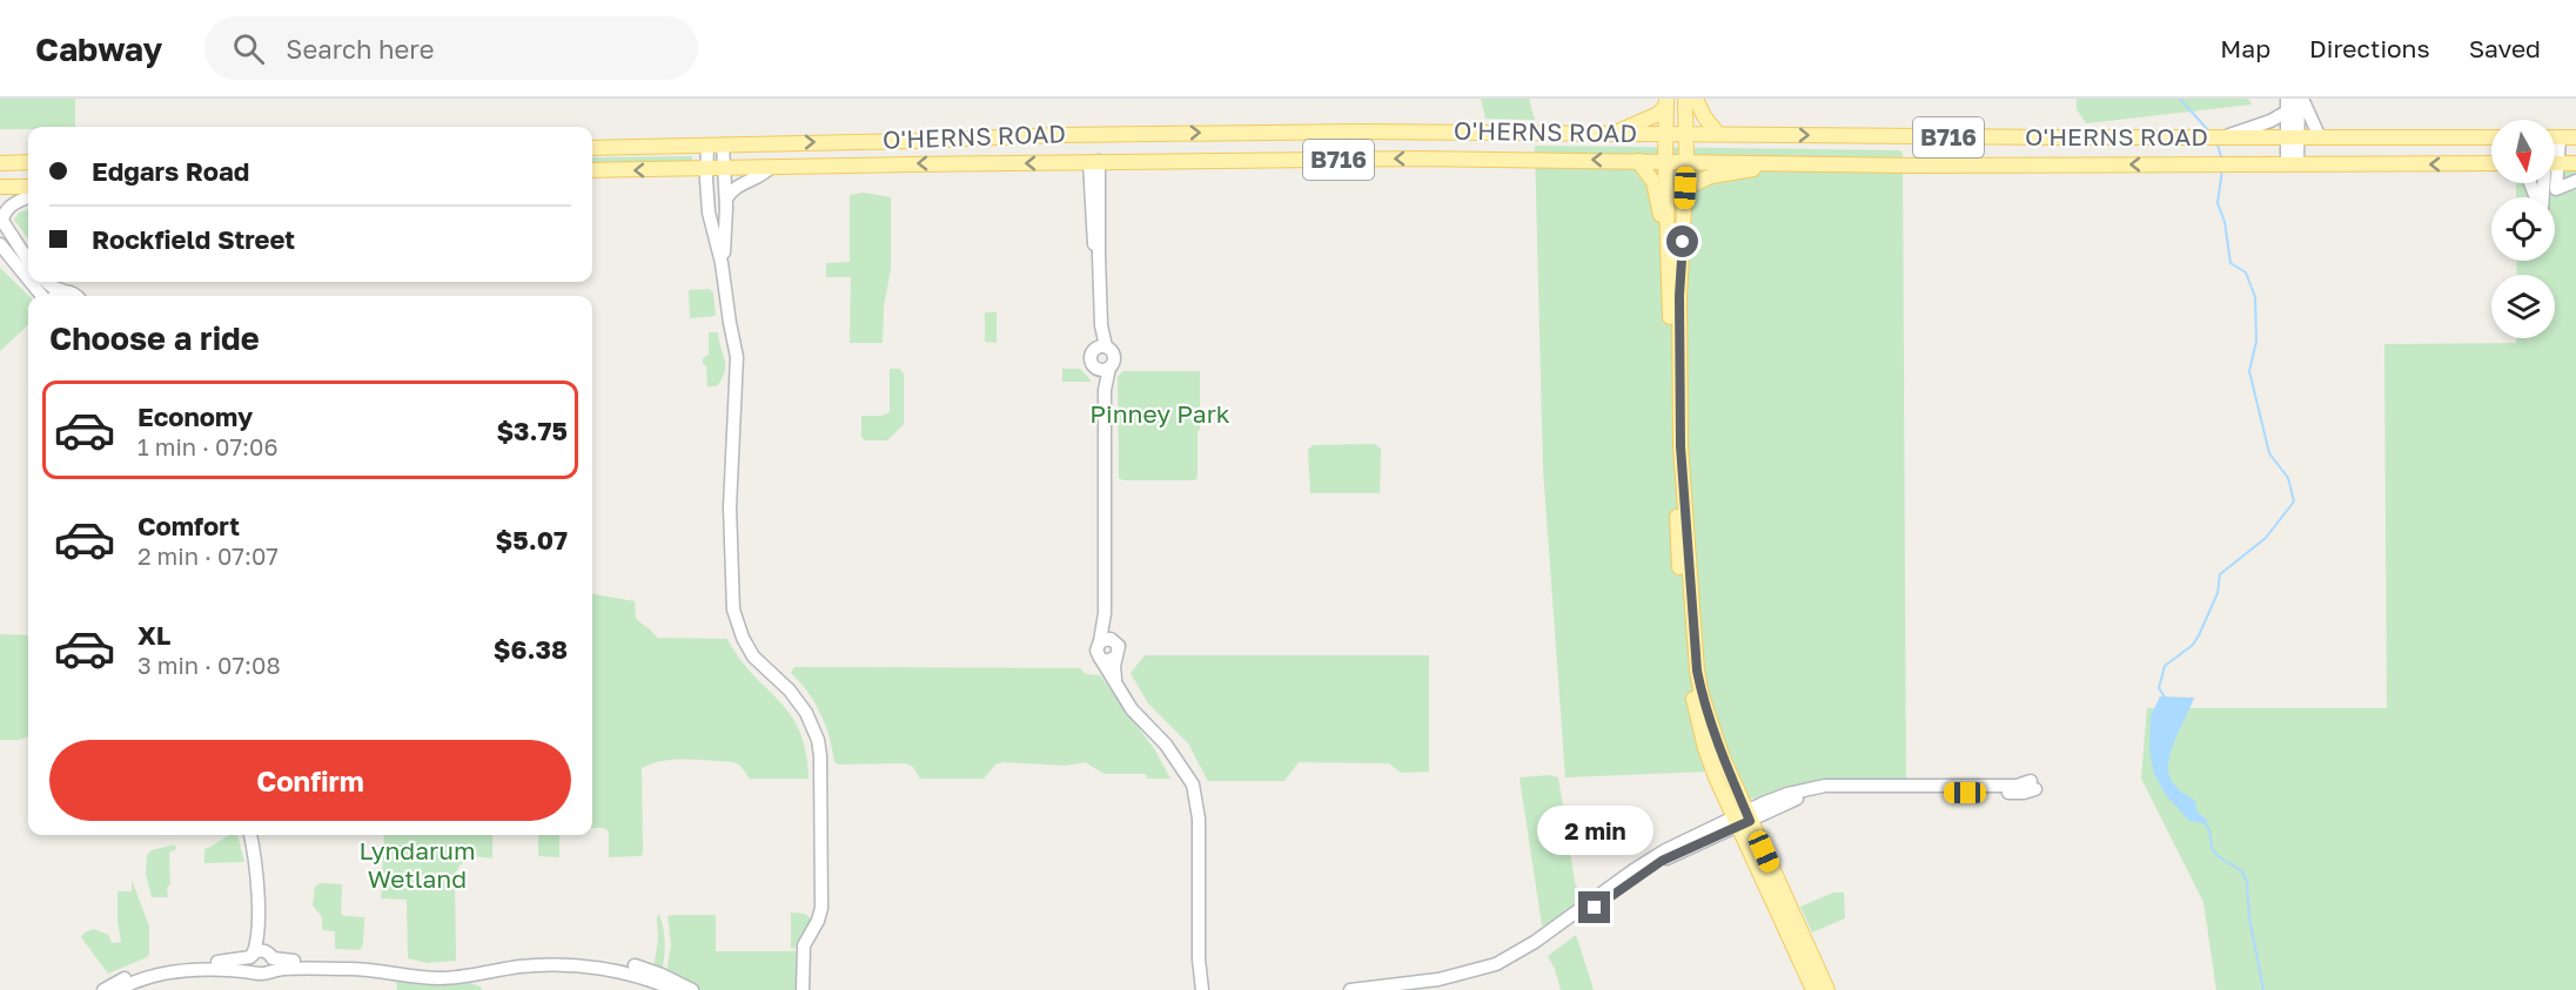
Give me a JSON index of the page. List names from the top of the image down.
{
  "streets": {
    "main road": ["O'HERNS ROAD", "B716"]
  },
  "parks": ["Pinney Park", "Lyndarum Wetland"],
  "north": "bottom",
  "page": {
    "header": "Cabway",
    "search": "Search here",
    "nav": ["Map", "Directions", "Saved"],
    "banner": ["Edgars Road", "Rockfield Street"],
    "heading": "Choose a ride",
    "list": [
      {
        "name": "Economy",
        "note": "1 min · 07:06",
        "value": "$3.75"
      },
      {
        "name": "Comfort",
        "note": "2 min · 07:07",
        "value": "$5.07"
      },
      {
        "name": "XL",
        "note": "3 min · 07:08",
        "value": "$6.38"
      }
    ],
    "buttons": "Confirm",
    "bubble": "2 min"
  }
}
